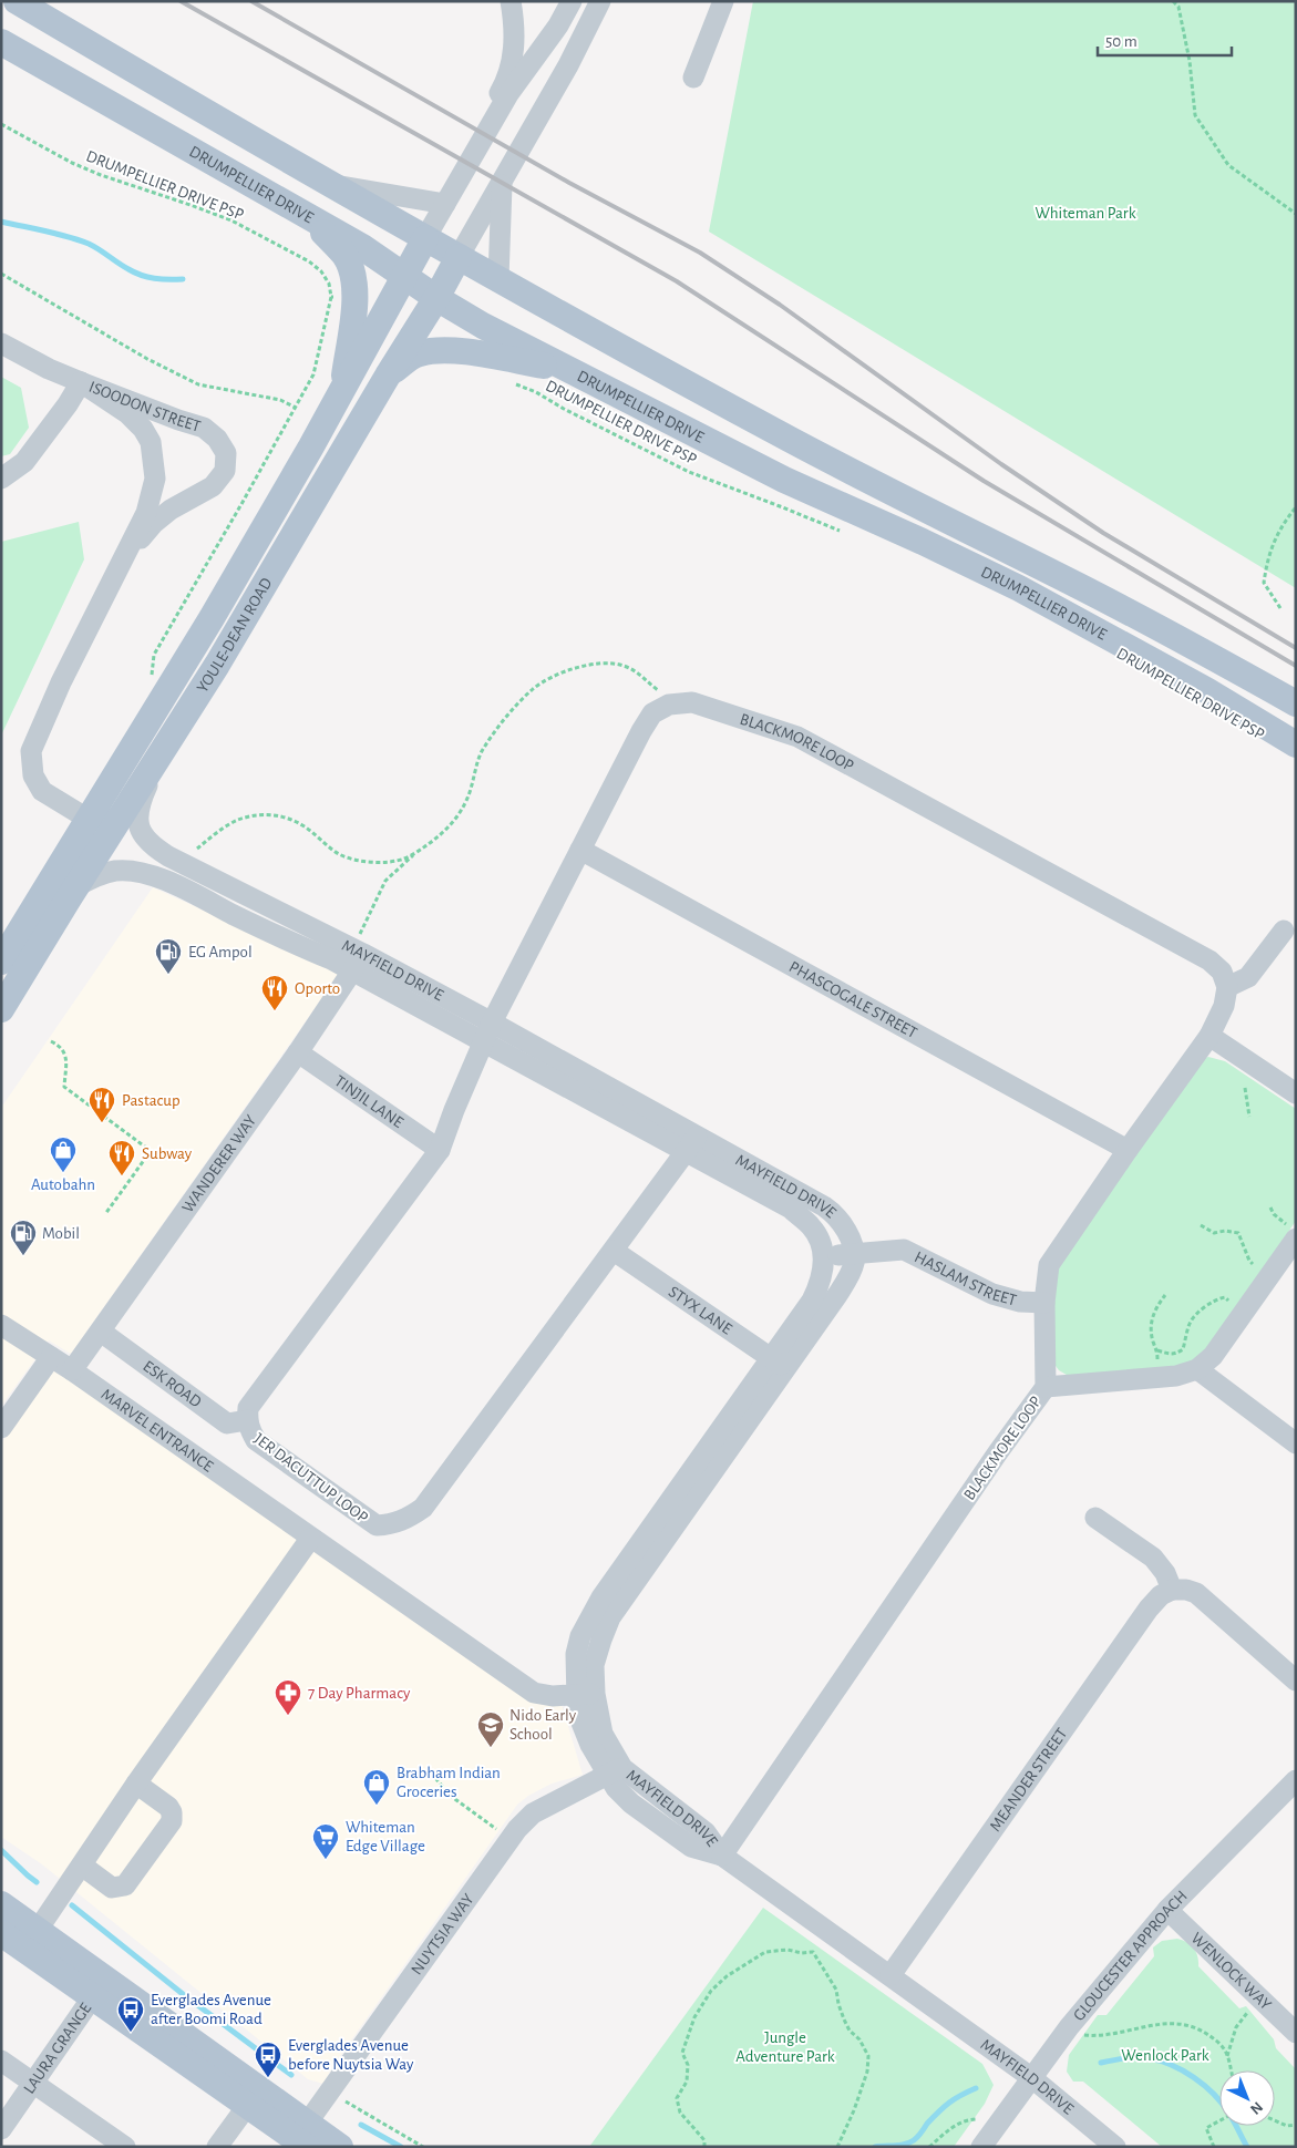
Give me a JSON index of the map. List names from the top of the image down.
{
  "streets": {
    "main road": ["DRUMPELLIER DRIVE", "YOULE-DEAN ROAD"],
    "street": [
      "ISOODON STREET",
      "BLACKMORE LOOP",
      "MAYFIELD DRIVE",
      "PHASCOGALE STREET",
      "TINJIL LANE",
      "WANDERER WAY",
      "HASLAM STREET",
      "STYX LANE",
      "ESK ROAD",
      "MARVEL ENTRANCE",
      "JER DACUTTUP LOOP",
      "MEANDER STREET",
      "NUYTSIA WAY",
      "GLOUCESTER APPROACH",
      "WENLOCK WAY",
      "LAURA GRANGE"
    ],
    "path": ["DRUMPELLIER DRIVE PSP"]
  },
  "crossings": [
    ["DRUMPELLIER DRIVE", "YOULE-DEAN ROAD"],
    ["ISOODON STREET", "YOULE-DEAN ROAD"],
    ["YOULE-DEAN ROAD", "MAYFIELD DRIVE"],
    ["BLACKMORE LOOP", "MAYFIELD DRIVE"],
    ["BLACKMORE LOOP", "PHASCOGALE STREET"],
    ["BLACKMORE LOOP", "HASLAM STREET"],
    ["BLACKMORE LOOP", "JER DACUTTUP LOOP"],
    ["MAYFIELD DRIVE", "WANDERER WAY"],
    ["MAYFIELD DRIVE", "HASLAM STREET"],
    ["MAYFIELD DRIVE", "STYX LANE"],
    ["MAYFIELD DRIVE", "MARVEL ENTRANCE"],
    ["MAYFIELD DRIVE", "JER DACUTTUP LOOP"],
    ["MAYFIELD DRIVE", "MEANDER STREET"],
    ["MAYFIELD DRIVE", "NUYTSIA WAY"],
    ["MAYFIELD DRIVE", "GLOUCESTER APPROACH"],
    ["TINJIL LANE", "WANDERER WAY"],
    ["TINJIL LANE", "JER DACUTTUP LOOP"],
    ["WANDERER WAY", "ESK ROAD"],
    ["WANDERER WAY", "MARVEL ENTRANCE"],
    ["STYX LANE", "JER DACUTTUP LOOP"],
    ["ESK ROAD", "JER DACUTTUP LOOP"],
    ["GLOUCESTER APPROACH", "WENLOCK WAY"]
  ],
  "parks": ["Whiteman Park", "Jungle Adventure Park", "Wenlock Park"],
  "places": {
    "fuel station": ["EG Ampol", "Mobil"],
    "restaurant": ["Oporto", "Pastacup", "Subway"],
    "shop": ["Autobahn", "Brabham Indian Groceries"],
    "pharmacy": ["7 Day Pharmacy"],
    "school or university": ["Nido Early School"],
    "supermarket": ["Whiteman Edge Village"],
    "bus stop": ["Everglades Avenue after Boomi Road", "Everglades Avenue before Nuytsia Way"]
  },
  "scale_bar": "50 m",
  "north": "bottom right"
}
